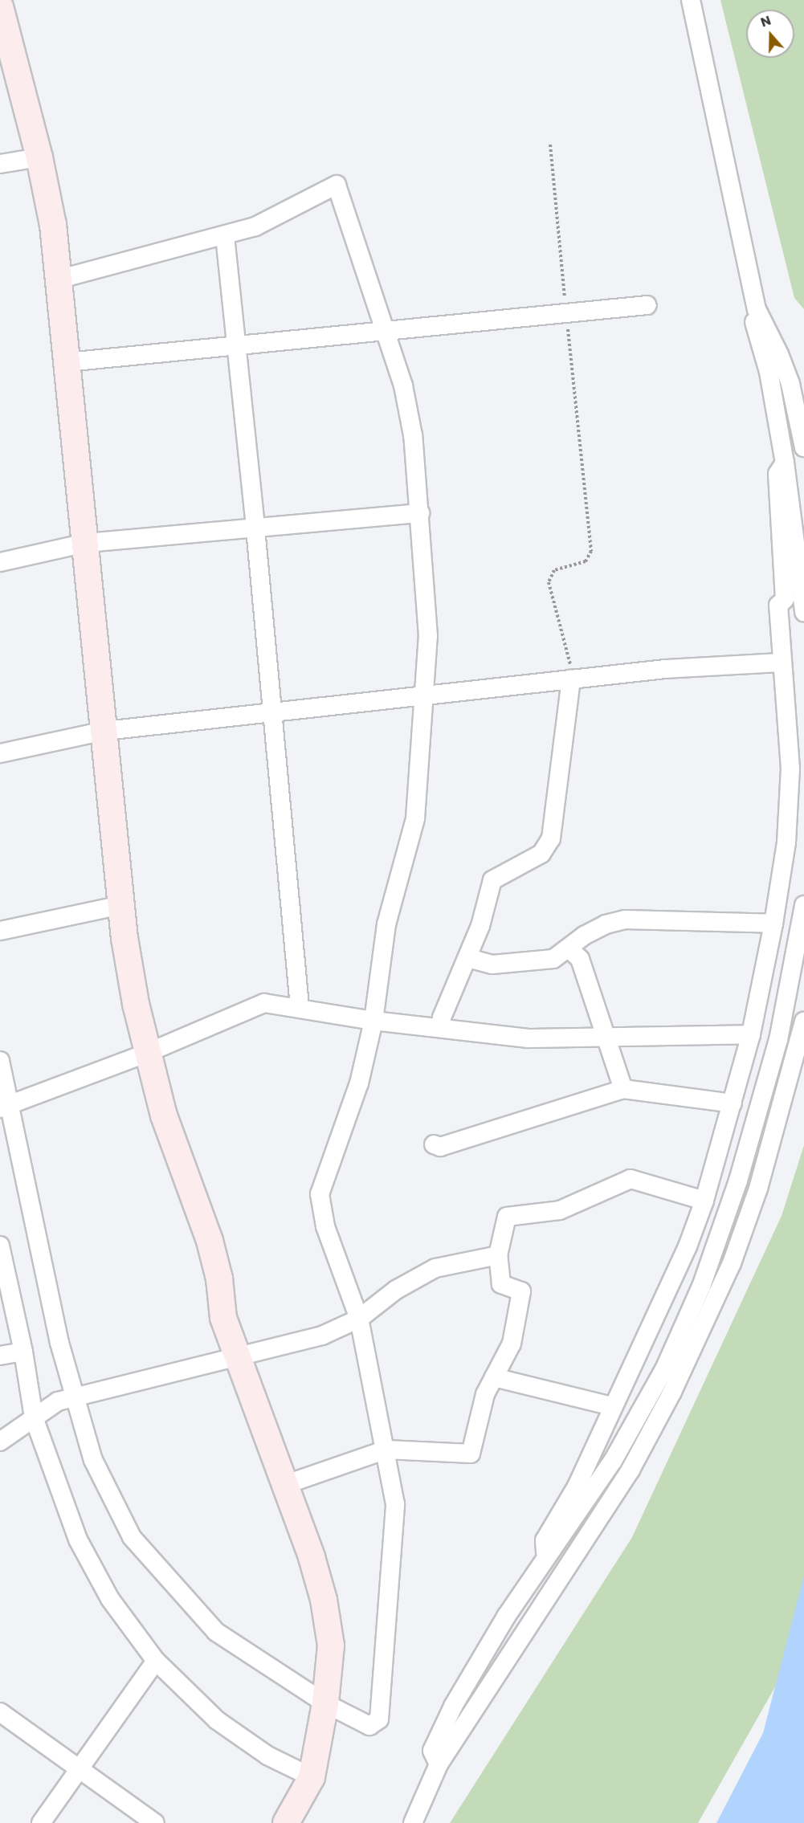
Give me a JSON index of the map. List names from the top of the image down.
{
  "north": "top"
}
